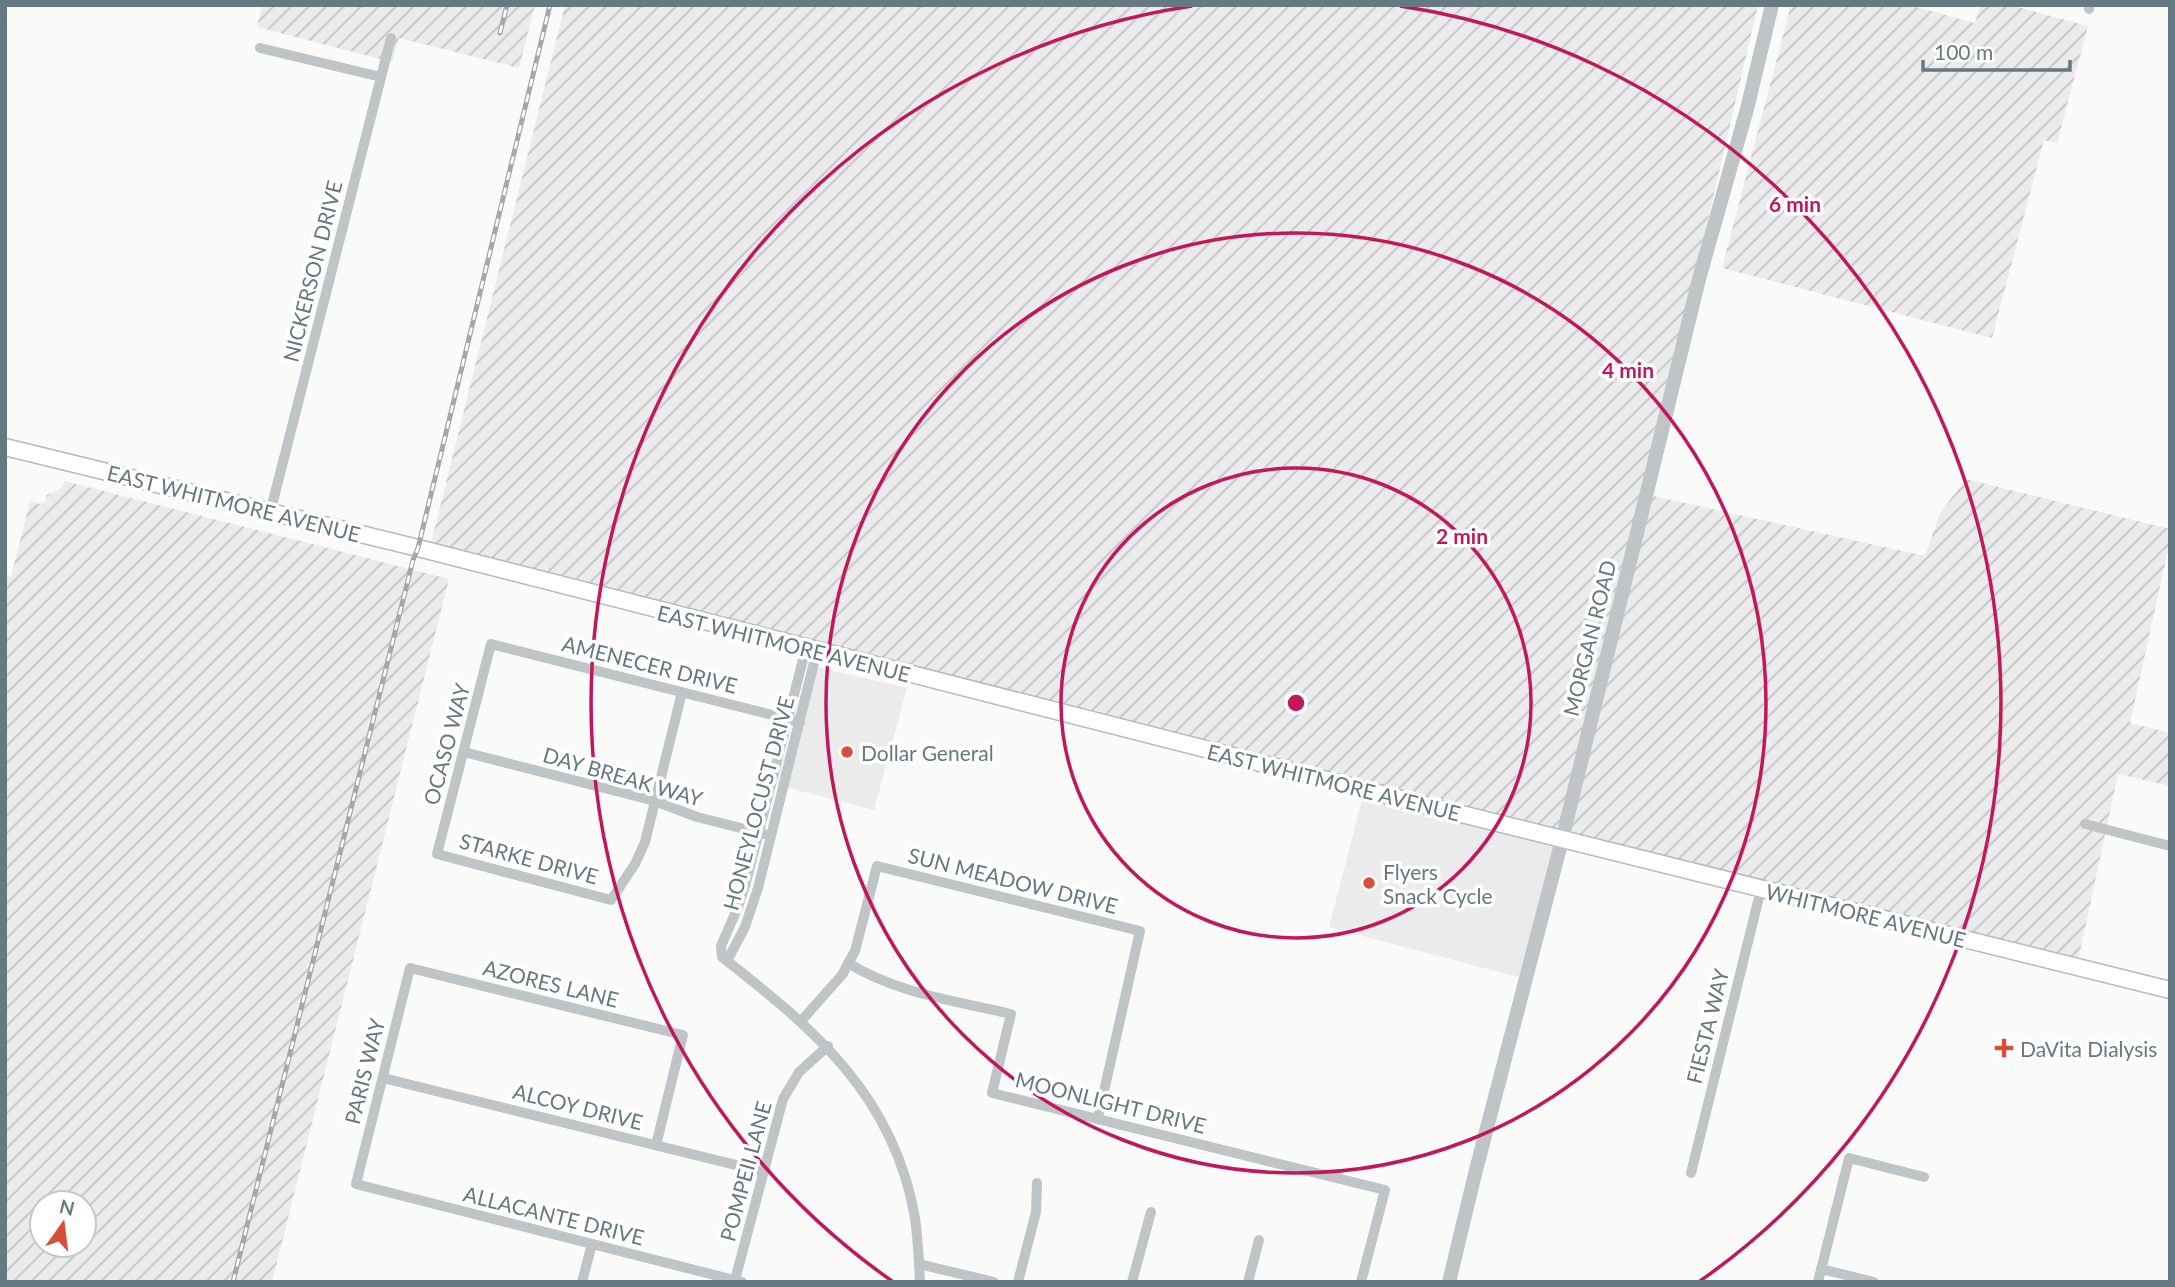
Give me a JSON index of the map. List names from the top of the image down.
{
  "streets": {
    "main road": ["EAST WHITMORE AVENUE", "WHITMORE AVENUE"],
    "street": [
      "NICKERSON DRIVE",
      "MORGAN ROAD",
      "AMENECER DRIVE",
      "OCASO WAY",
      "DAY BREAK WAY",
      "HONEYLOCUST DRIVE",
      "STARKE DRIVE",
      "SUN MEADOW DRIVE",
      "AZORES LANE",
      "FIESTA WAY",
      "PARIS WAY",
      "MOONLIGHT DRIVE",
      "ALCOY DRIVE",
      "POMPEII LANE",
      "ALLACANTE DRIVE"
    ]
  },
  "crossings": [
    ["NICKERSON DRIVE", "EAST WHITMORE AVENUE"],
    ["EAST WHITMORE AVENUE", "MORGAN ROAD"],
    ["EAST WHITMORE AVENUE", "HONEYLOCUST DRIVE"],
    ["EAST WHITMORE AVENUE", "WHITMORE AVENUE"],
    ["MORGAN ROAD", "WHITMORE AVENUE"],
    ["AMENECER DRIVE", "OCASO WAY"],
    ["AMENECER DRIVE", "HONEYLOCUST DRIVE"],
    ["OCASO WAY", "DAY BREAK WAY"],
    ["OCASO WAY", "STARKE DRIVE"],
    ["DAY BREAK WAY", "HONEYLOCUST DRIVE"],
    ["DAY BREAK WAY", "STARKE DRIVE"],
    ["SUN MEADOW DRIVE", "MOONLIGHT DRIVE"],
    ["WHITMORE AVENUE", "FIESTA WAY"],
    ["AZORES LANE", "PARIS WAY"],
    ["AZORES LANE", "ALCOY DRIVE"],
    ["PARIS WAY", "ALCOY DRIVE"],
    ["PARIS WAY", "ALLACANTE DRIVE"],
    ["ALCOY DRIVE", "POMPEII LANE"],
    ["POMPEII LANE", "ALLACANTE DRIVE"]
  ],
  "places": {
    "other": ["Dollar General", "Flyers Snack Cycle"],
    "health": ["DaVita Dialysis"]
  },
  "scale_bar": "100 m",
  "north": "top",
  "rings": ["6 min", "4 min", "2 min"]
}
